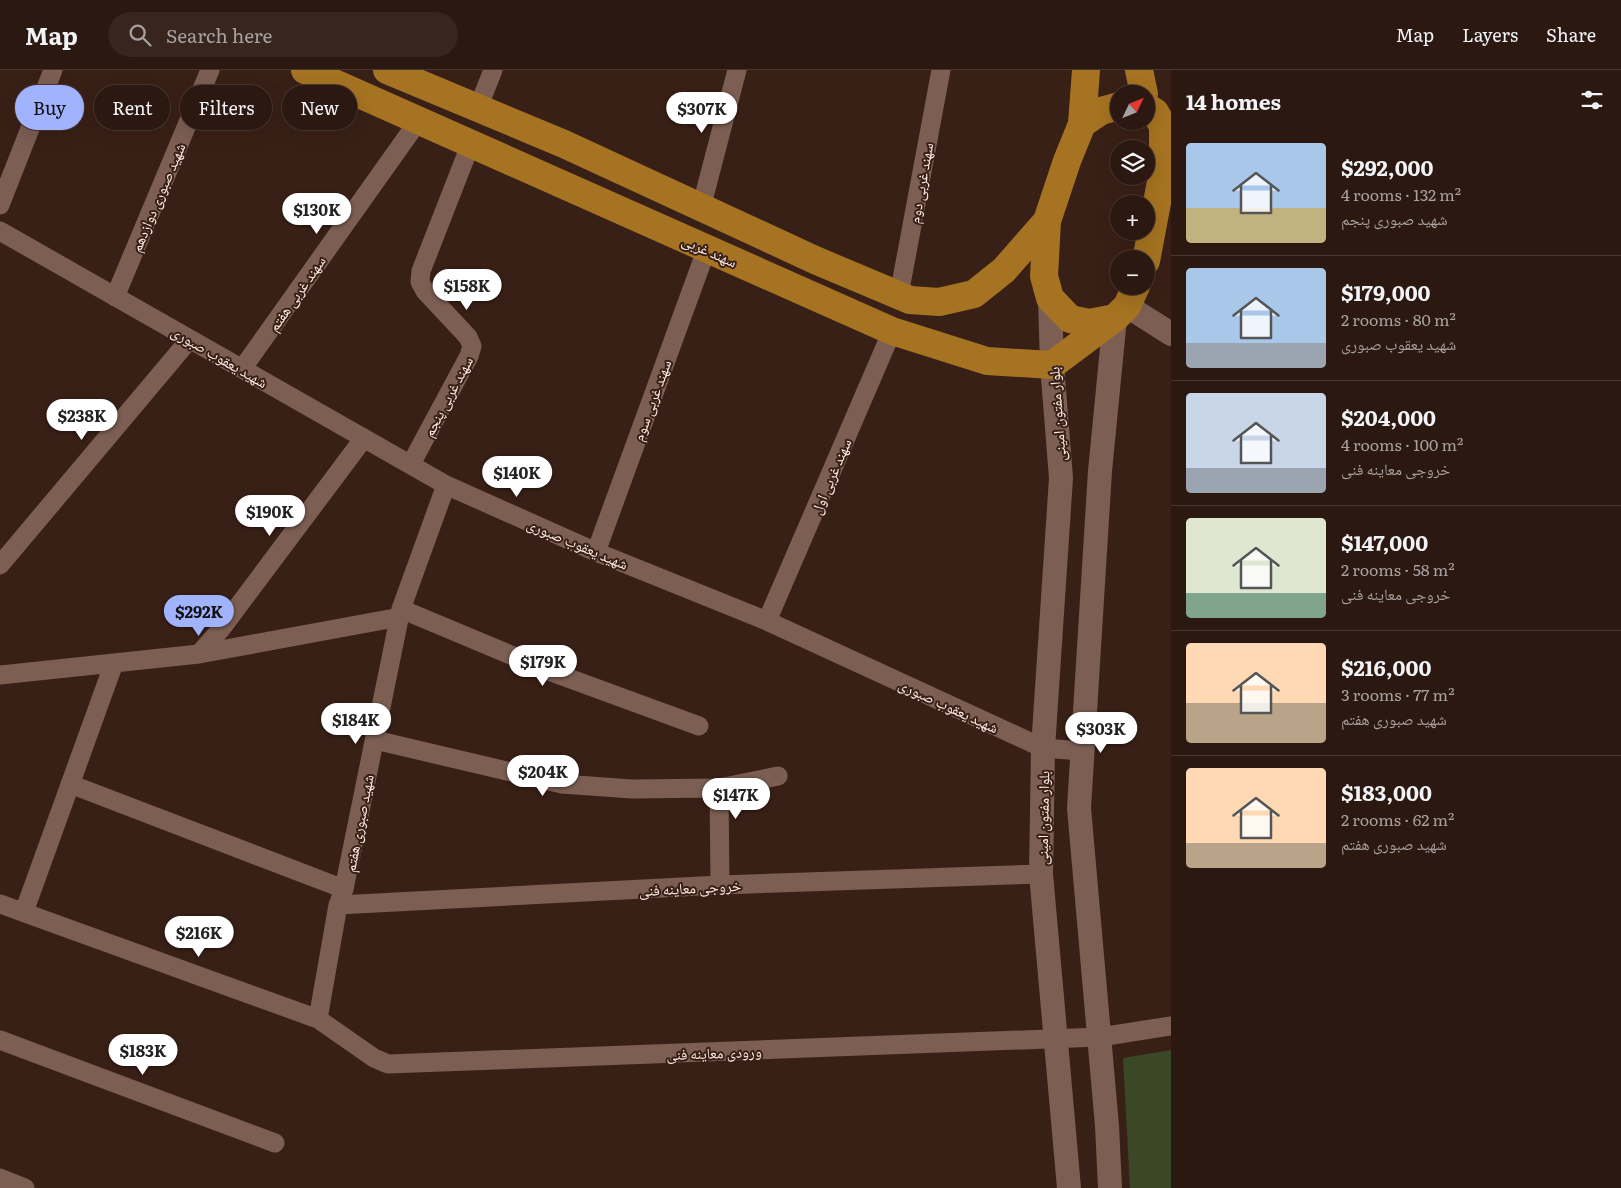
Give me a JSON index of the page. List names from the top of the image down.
{
  "streets": {
    "main road": ["سهند غربی"],
    "street": [
      "سهند غربی دوم",
      "شهید صبوری دوازدهم",
      "سهند غربی هفتم",
      "شهید یعقوب صبوری",
      "سهند غربی پنجم",
      "سهند غربی سوم",
      "بلوار مفتون امینی",
      "سهند غربی اول",
      "شهید صبوری هفتم",
      "خروجی معاینه فنی",
      "ورودی معاینه فنی"
    ]
  },
  "crossings": [
    ["شهید صبوری دوازدهم", "شهید یعقوب صبوری"],
    ["سهند غربی", "سهند غربی هفتم"],
    ["سهند غربی", "سهند غربی پنجم"],
    ["سهند غربی", "سهند غربی سوم"],
    ["سهند غربی", "بلوار مفتون امینی"],
    ["سهند غربی", "سهند غربی اول"],
    ["سهند غربی هفتم", "شهید یعقوب صبوری"],
    ["شهید یعقوب صبوری", "سهند غربی پنجم"],
    ["شهید یعقوب صبوری", "سهند غربی سوم"],
    ["شهید یعقوب صبوری", "بلوار مفتون امینی"],
    ["شهید یعقوب صبوری", "سهند غربی اول"],
    ["شهید یعقوب صبوری", "شهید صبوری هفتم"],
    ["بلوار مفتون امینی", "خروجی معاینه فنی"],
    ["بلوار مفتون امینی", "ورودی معاینه فنی"],
    ["شهید صبوری هفتم", "خروجی معاینه فنی"],
    ["شهید صبوری هفتم", "ورودی معاینه فنی"]
  ],
  "north": "top right",
  "page": {
    "header": "Map",
    "search": "Search here",
    "nav": ["Map", "Layers", "Share"],
    "heading": "14 homes",
    "map_buttons": ["+", "−"],
    "chip": [
      "Buy",
      "Rent",
      "Filters",
      "New"
    ],
    "price": [
      "$307K",
      "$130K",
      "$158K",
      "$238K",
      "$140K",
      "$190K",
      "$292K",
      "$179K",
      "$184K",
      "$303K",
      "$204K",
      "$147K",
      "$216K",
      "$183K"
    ],
    "list": [
      {
        "name": "$292,000",
        "note": "4 rooms · 132 m² · شهید صبوری پنجم"
      },
      {
        "name": "$179,000",
        "note": "2 rooms · 80 m² · شهید یعقوب صبوری"
      },
      {
        "name": "$204,000",
        "note": "4 rooms · 100 m² · خروجی معاینه فنی"
      },
      {
        "name": "$147,000",
        "note": "2 rooms · 58 m² · خروجی معاینه فنی"
      },
      {
        "name": "$216,000",
        "note": "3 rooms · 77 m² · شهید صبوری هفتم"
      },
      {
        "name": "$183,000",
        "note": "2 rooms · 62 m² · شهید صبوری هفتم"
      }
    ]
  }
}
